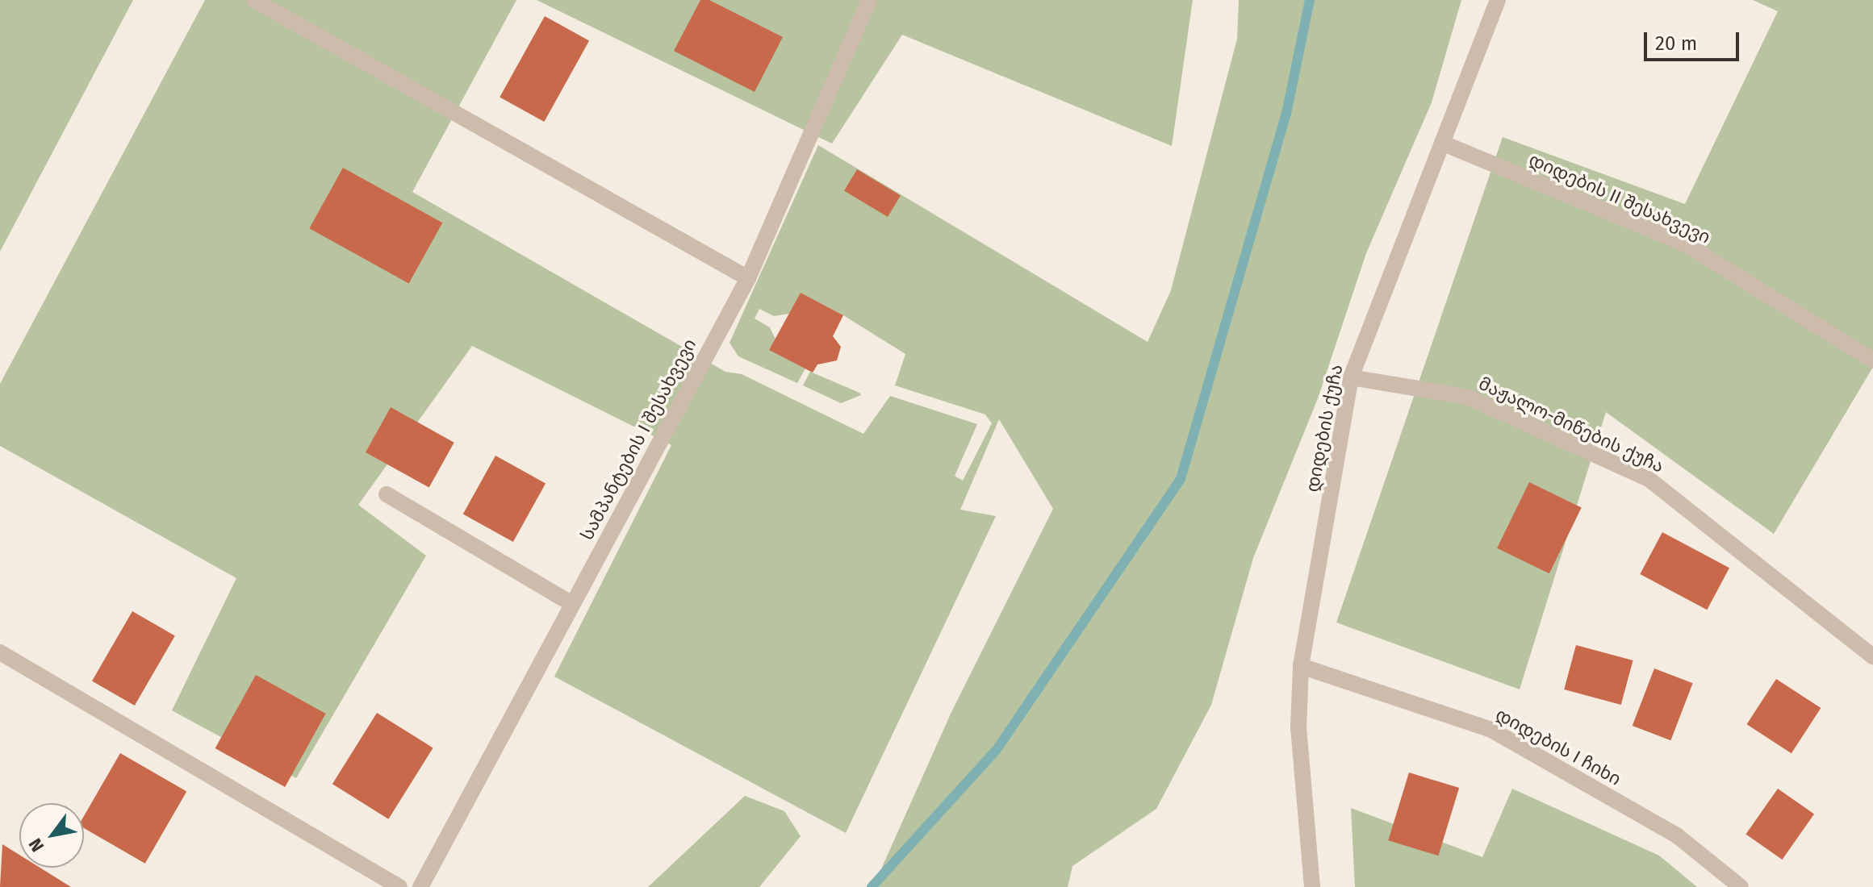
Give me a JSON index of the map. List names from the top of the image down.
{
  "streets": {
    "street": [
      "დიდების II შესახვევი",
      "მაჟალო-მიწების ქუჩა",
      "დიდების ქუჩა",
      "სამპანტების I შესახვევი",
      "დიდების I ჩიხი"
    ]
  },
  "crossings": [
    ["დიდების II შესახვევი", "დიდების ქუჩა"],
    ["მაჟალო-მიწების ქუჩა", "დიდების ქუჩა"],
    ["დიდების ქუჩა", "დიდების I ჩიხი"]
  ],
  "scale_bar": "20 m",
  "north": "bottom left"
}
